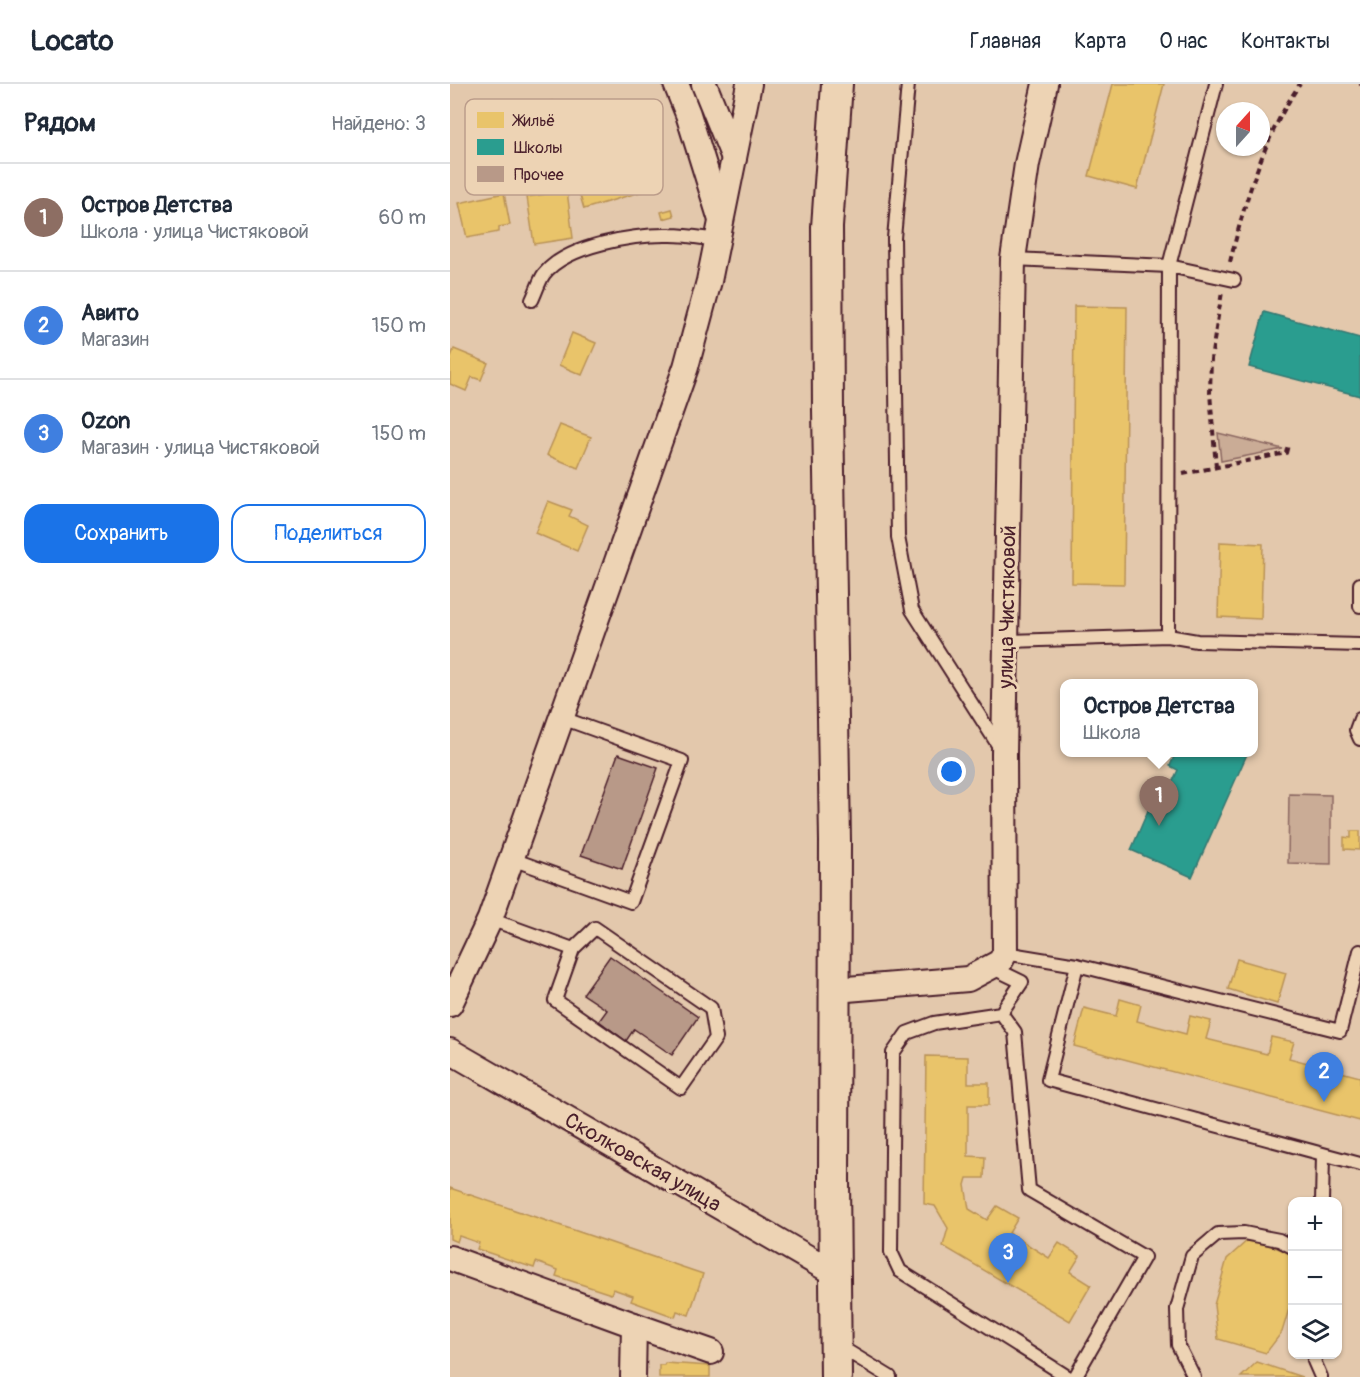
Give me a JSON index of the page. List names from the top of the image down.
{
  "streets": {
    "street": ["улица Чистяковой", "Сколковская улица"]
  },
  "legend": ["Жильё", "Школы", "Прочее"],
  "north": "top",
  "page": {
    "header": "Locato",
    "nav": [
      "Главная",
      "Карта",
      "О нас",
      "Контакты"
    ],
    "heading": ["Рядом", "Найдено: 3"],
    "list": [
      {
        "mark": "1",
        "name": "Остров Детства",
        "note": "Школа · улица Чистяковой",
        "value": "60 m"
      },
      {
        "mark": "2",
        "name": "Авито",
        "note": "Магазин",
        "value": "150 m"
      },
      {
        "mark": "3",
        "name": "Ozon",
        "note": "Магазин · улица Чистяковой",
        "value": "150 m"
      }
    ],
    "buttons": ["Сохранить", "Поделиться"],
    "popup": ["Остров Детства", "Школа"],
    "pins": ["1", "2", "3"],
    "map_buttons": ["+", "−"]
  }
}
